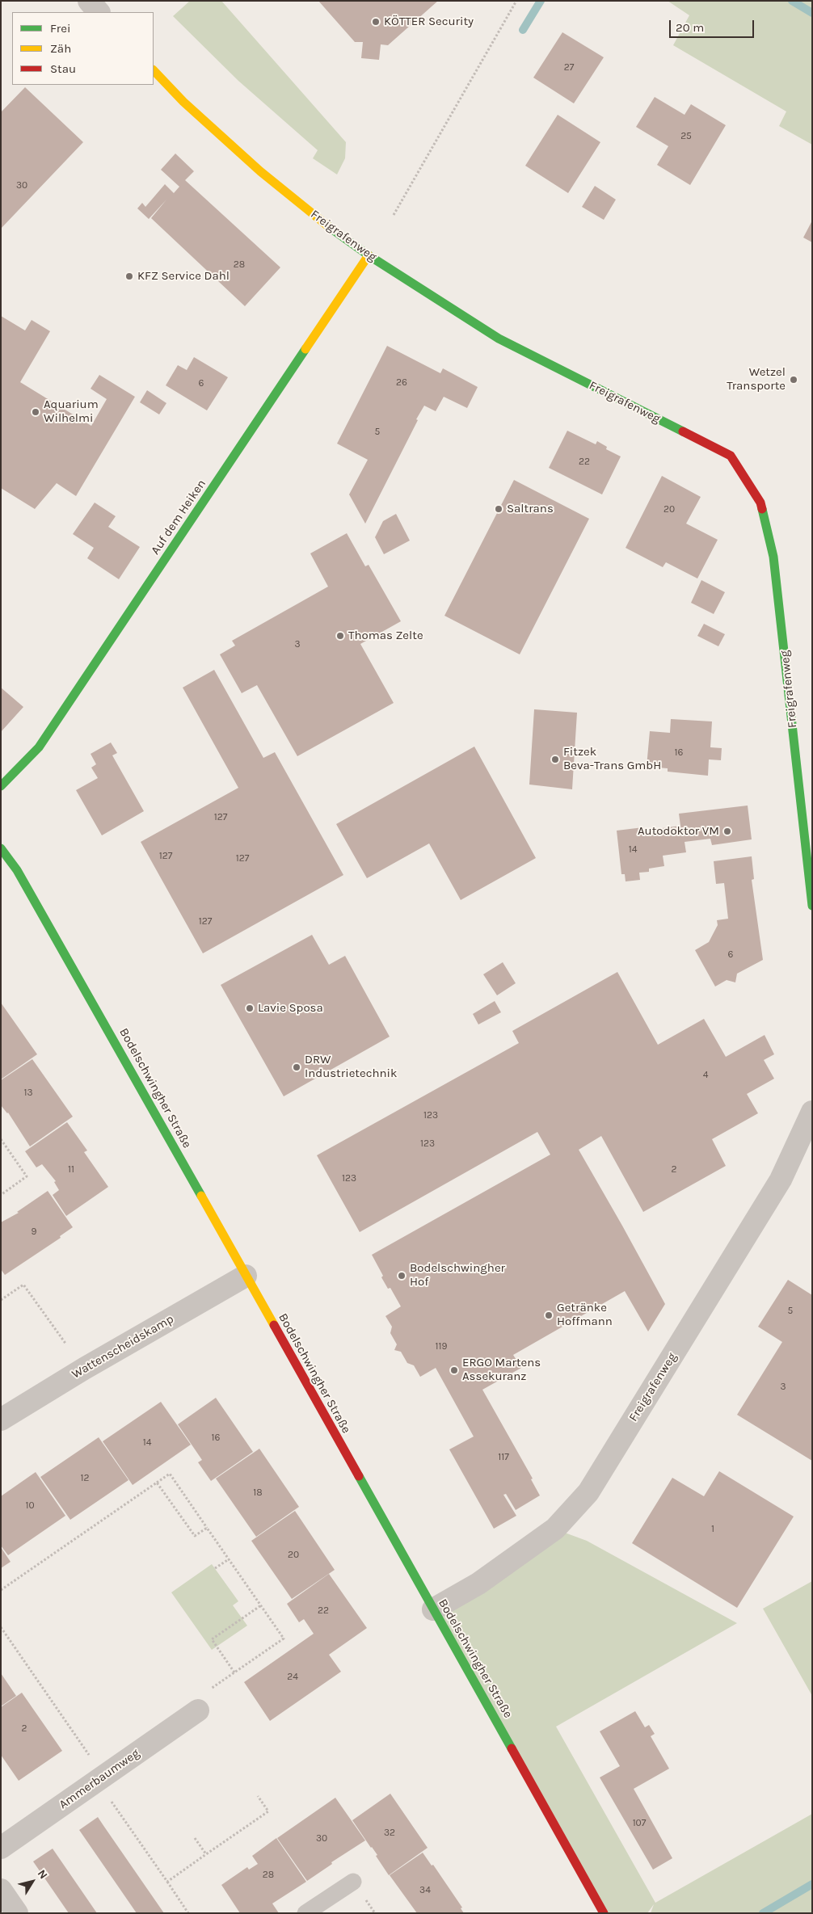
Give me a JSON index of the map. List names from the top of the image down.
{
  "streets": {
    "street": [
      "Freigrafenweg",
      "Auf dem Heiken",
      "Bodelschwingher Straße",
      "Wattenscheidskamp",
      "Ammerbaumweg"
    ]
  },
  "crossings": [
    ["Freigrafenweg", "Auf dem Heiken"],
    ["Freigrafenweg", "Bodelschwingher Straße"],
    ["Bodelschwingher Straße", "Wattenscheidskamp"]
  ],
  "places": [
    "KÖTTER Security",
    "KFZ Service Dahl",
    "Wetzel Transporte",
    "Aquarium Wilhelmi",
    "Saltrans",
    "Thomas Zelte",
    "Fitzek Beva-Trans GmbH",
    "Autodoktor VM",
    "Lavie Sposa",
    "DRW Industrietechnik",
    "Bodelschwingher Hof",
    "Getränke Hoffmann",
    "ERGO Martens Assekuranz"
  ],
  "house_numbers": [
    "27",
    "25",
    "30",
    "28",
    "26",
    "6",
    "5",
    "22",
    "20",
    "3",
    "16",
    "127",
    "14",
    "127",
    "127",
    "127",
    "6",
    "4",
    "13",
    "123",
    "123",
    "11",
    "2",
    "123",
    "9",
    "5",
    "119",
    "3",
    "16",
    "14",
    "117",
    "12",
    "18",
    "10",
    "1",
    "20",
    "22",
    "24",
    "2",
    "107",
    "32",
    "30",
    "28",
    "34"
  ],
  "legend": ["Frei", "Zäh", "Stau"],
  "scale_bar": "20 m",
  "north": "top right"
}
